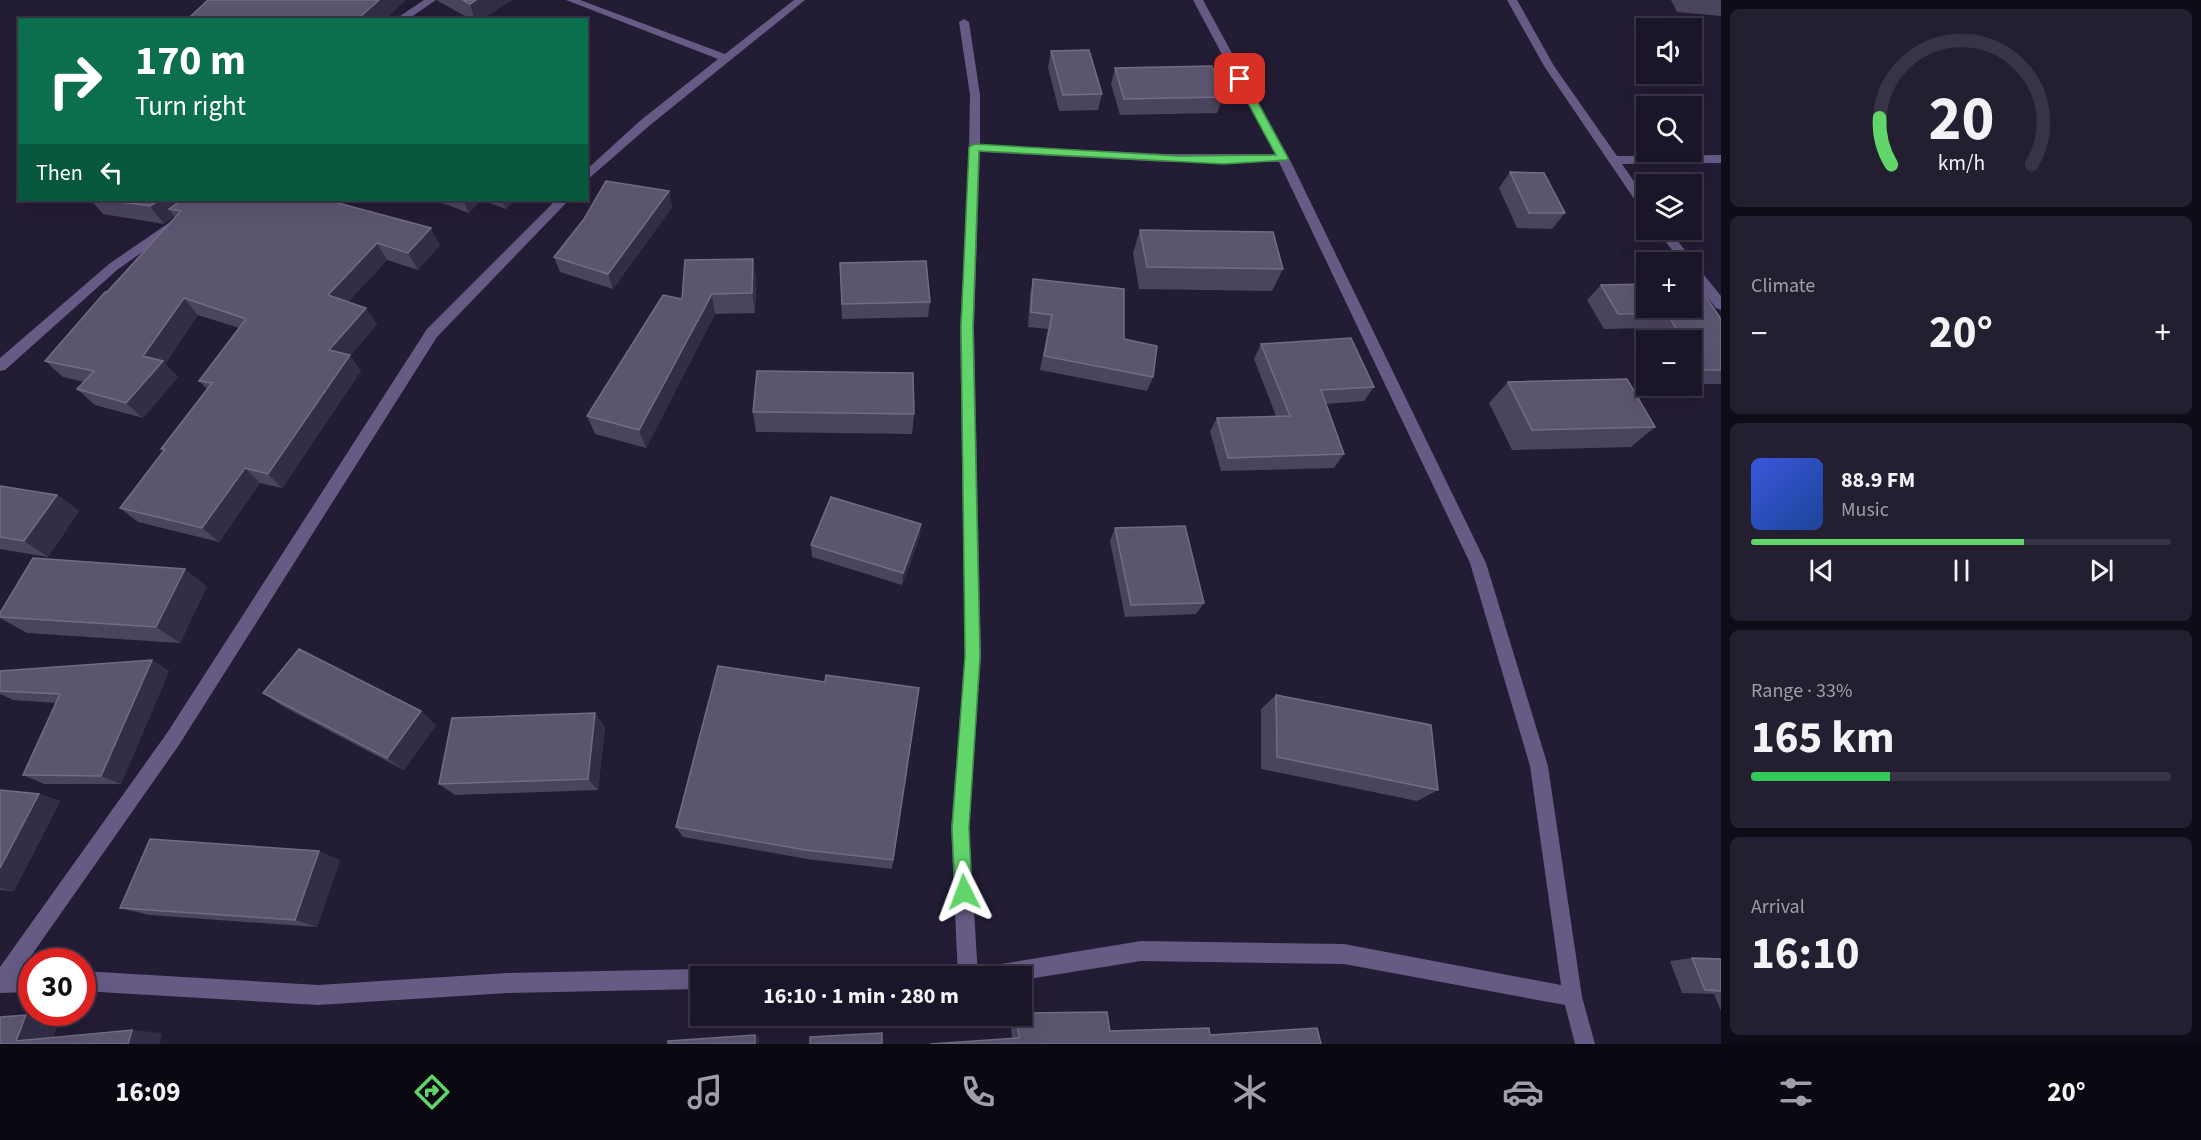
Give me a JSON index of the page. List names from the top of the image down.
{
  "page": {
    "map_buttons": ["+", "−"],
    "turn": ["170 m", "Turn right"],
    "then": "Then",
    "tile": [
      "Climate",
      ["Range · 33%", "165 km"],
      ["Arrival", "16:10"]
    ],
    "heat": ["−", "20°", "+"],
    "song": ["88.9 FM", "Music"],
    "limit": "30",
    "trip": "16:10 · 1 min · 280 m",
    "tabs": ["16:09", "20°"],
    "gauge": ["20", "km/h"]
  }
}
